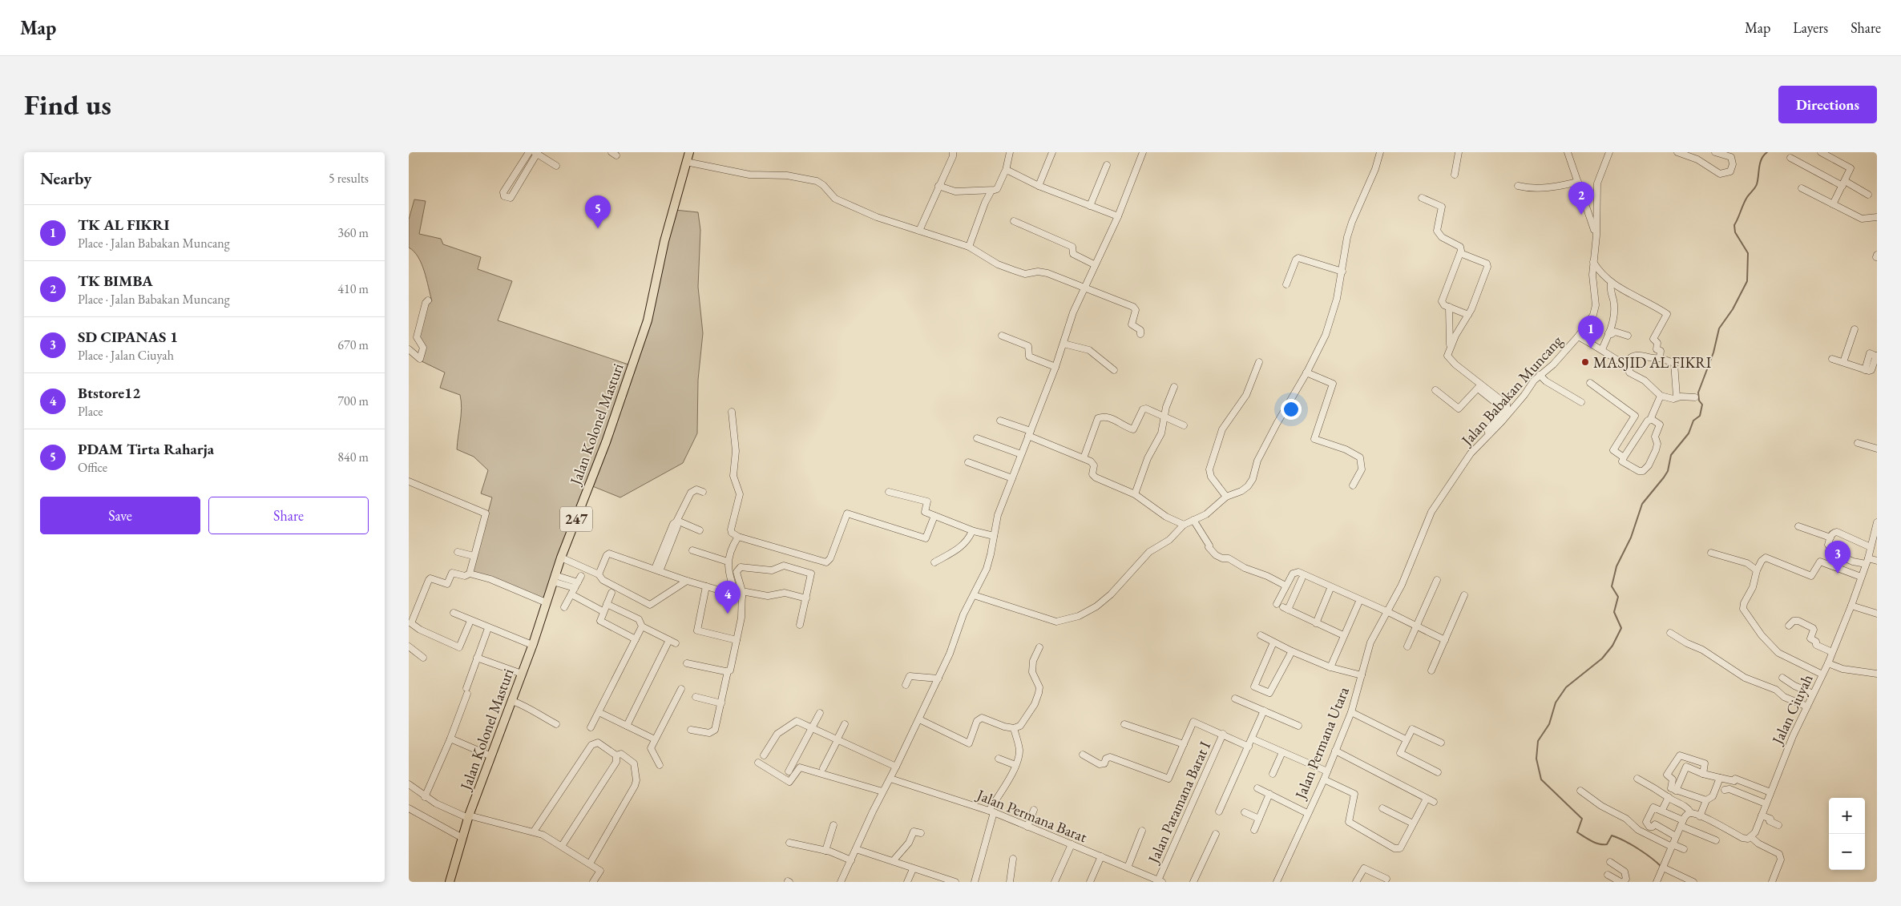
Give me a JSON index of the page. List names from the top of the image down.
{
  "streets": {
    "main road": ["Jalan Kolonel Masturi", "247"],
    "street": [
      "Jalan Babakan Muncang",
      "Jalan Ciuyah",
      "Jalan Permana Utara",
      "Jalan Paramana Barat I",
      "Jalan Permana Barat"
    ]
  },
  "crossings": [
    ["Jalan Babakan Muncang", "Jalan Permana Utara"],
    ["Jalan Paramana Barat I", "Jalan Permana Barat"]
  ],
  "places": ["MASJID AL FIKRI"],
  "page": {
    "header": "Map",
    "nav": ["Map", "Layers", "Share"],
    "buttons": [
      "Directions",
      ["Save", "Share"]
    ],
    "title": "Find us",
    "heading": ["Nearby", "5 results"],
    "pins": [
      "2",
      "5",
      "1",
      "3",
      "4"
    ],
    "list": [
      {
        "mark": "1",
        "name": "TK AL FIKRI",
        "note": "Place · Jalan Babakan Muncang",
        "value": "360 m"
      },
      {
        "mark": "2",
        "name": "TK BIMBA",
        "note": "Place · Jalan Babakan Muncang",
        "value": "410 m"
      },
      {
        "mark": "3",
        "name": "SD CIPANAS 1",
        "note": "Place · Jalan Ciuyah",
        "value": "670 m"
      },
      {
        "mark": "4",
        "name": "Btstore12",
        "note": "Place",
        "value": "700 m"
      },
      {
        "mark": "5",
        "name": "PDAM Tirta Raharja",
        "note": "Office",
        "value": "840 m"
      }
    ],
    "map_buttons": ["+", "−"]
  }
}
